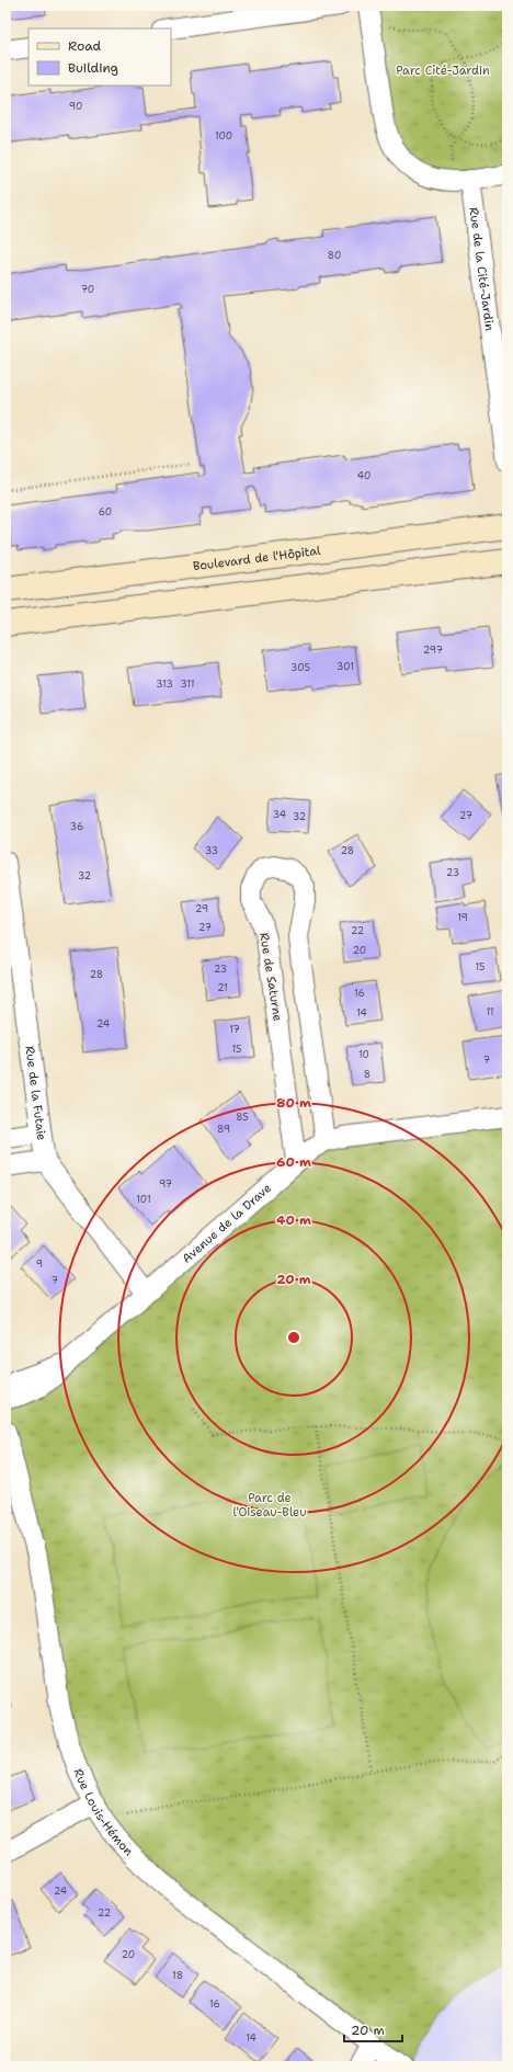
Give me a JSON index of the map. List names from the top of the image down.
{
  "streets": {
    "main road": ["Boulevard de l'Hôpital"],
    "street": [
      "Rue de la Cité-Jardin",
      "Rue de Saturne",
      "Rue de la Futaie",
      "Avenue de la Drave",
      "Rue Louis-Hémon"
    ]
  },
  "crossings": [
    ["Rue de Saturne", "Avenue de la Drave"],
    ["Rue de la Futaie", "Avenue de la Drave"]
  ],
  "parks": ["Parc Cité-Jardin", "Parc de l'Oiseau-Bleu"],
  "house_numbers": [
    "90",
    "100",
    "80",
    "70",
    "40",
    "60",
    "297",
    "301",
    "305",
    "313",
    "311",
    "34",
    "27",
    "32",
    "36",
    "33",
    "28",
    "23",
    "32",
    "29",
    "19",
    "27",
    "22",
    "20",
    "15",
    "23",
    "28",
    "21",
    "16",
    "11",
    "14",
    "24",
    "17",
    "15",
    "10",
    "7",
    "8",
    "85",
    "89",
    "97",
    "101",
    "9",
    "7",
    "24",
    "22",
    "20",
    "18",
    "16",
    "14"
  ],
  "legend": ["Road", "Building"],
  "scale_bar": "20 m",
  "rings": [
    "80 m",
    "60 m",
    "40 m",
    "20 m"
  ]
}
